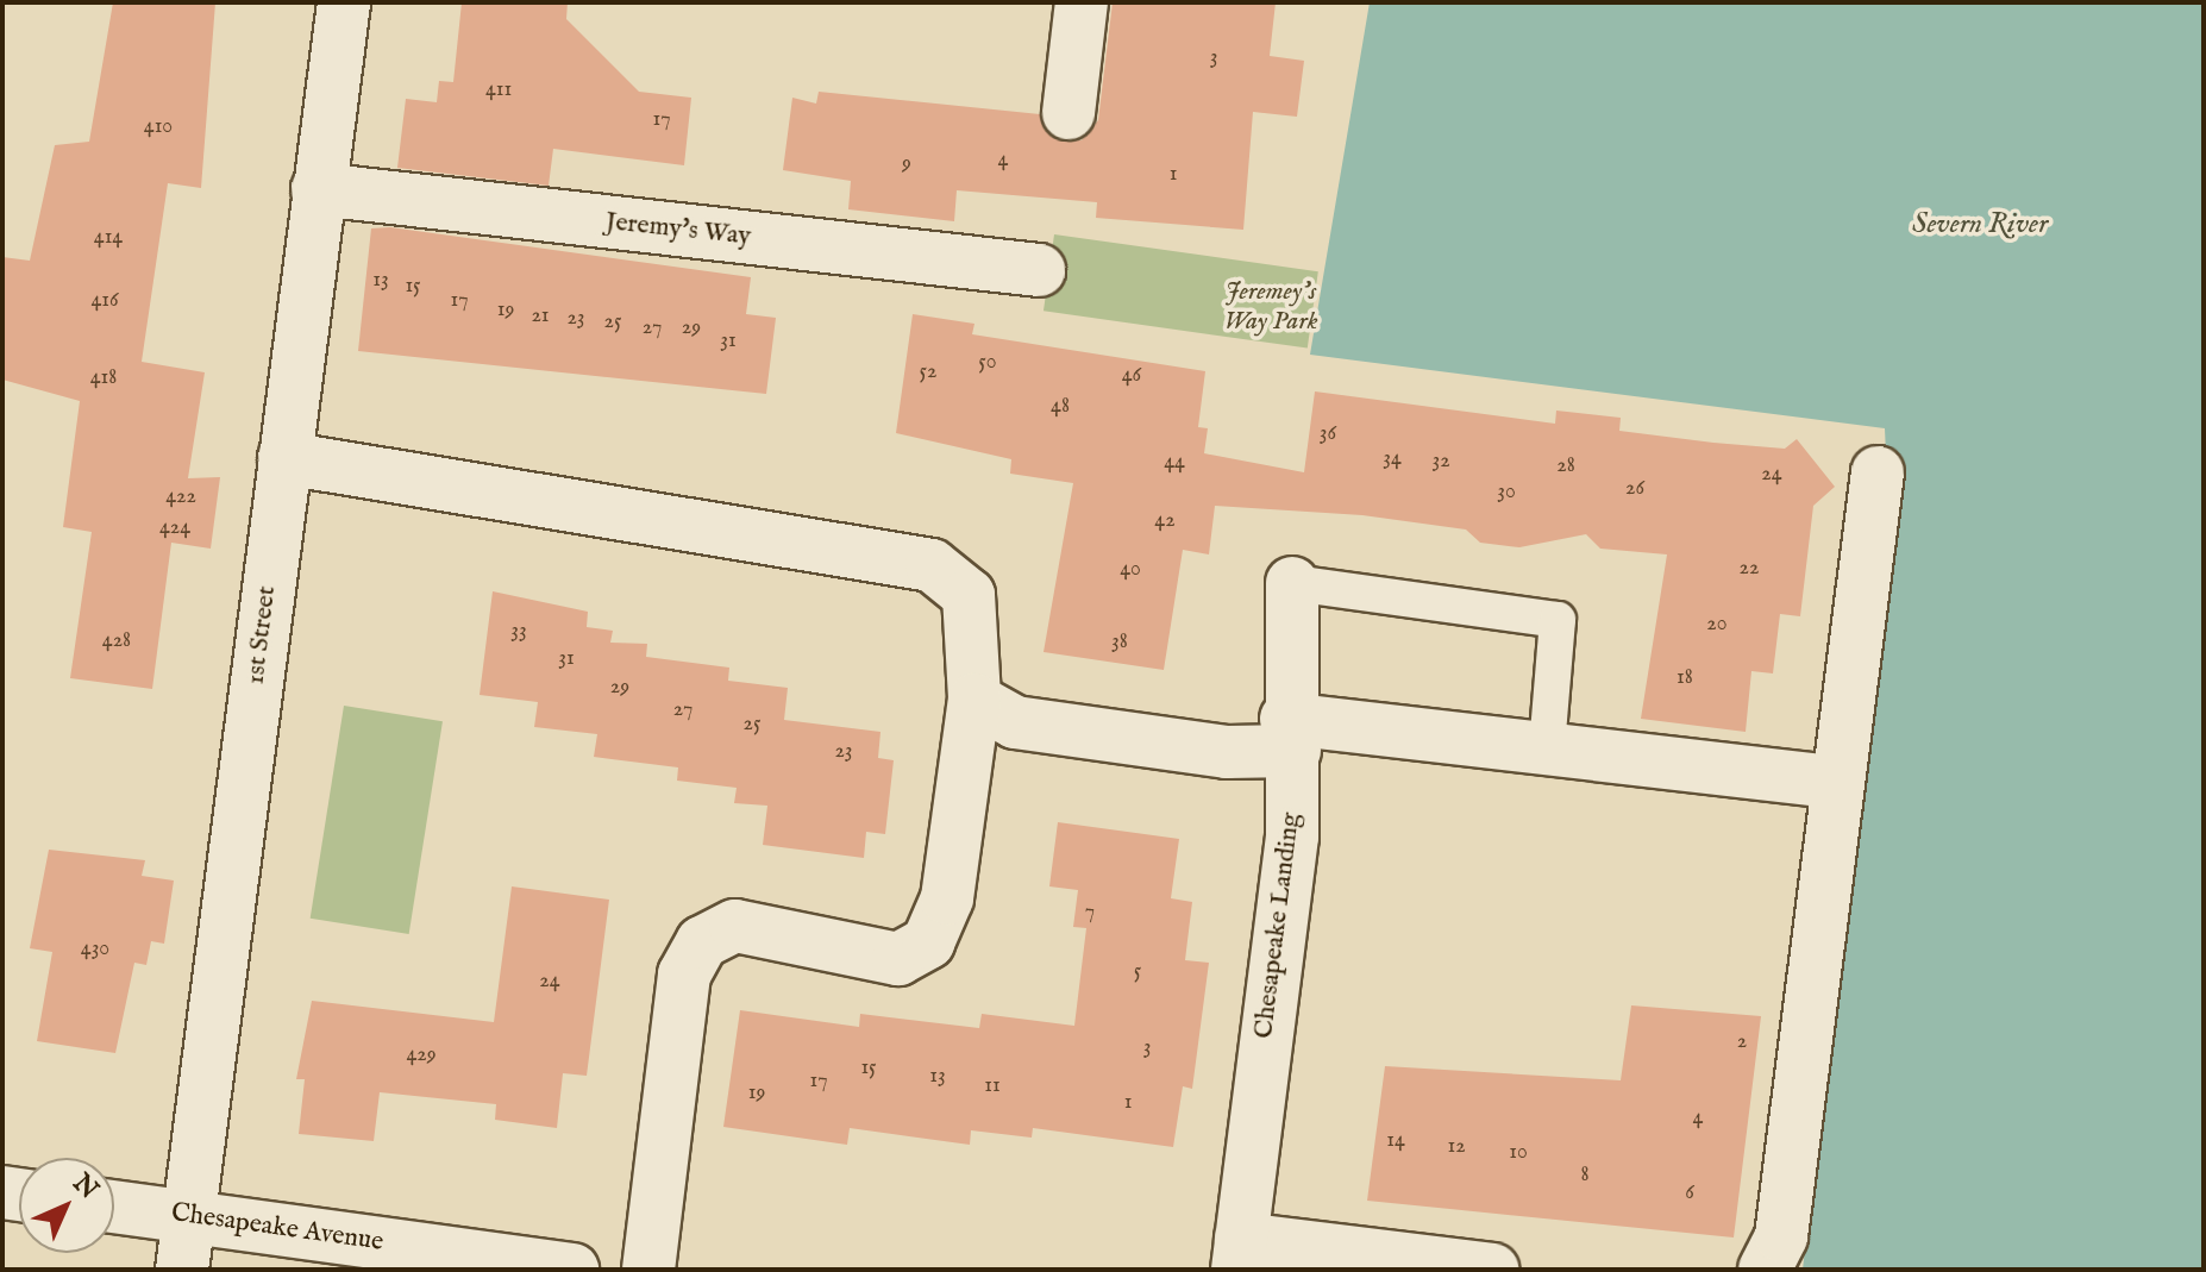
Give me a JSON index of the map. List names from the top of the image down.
{
  "streets": {
    "street": [
      "Jeremy's Way",
      "1st Street",
      "Chesapeake Landing",
      "Chesapeake Avenue"
    ]
  },
  "crossings": [
    ["Jeremy's Way", "1st Street"],
    ["1st Street", "Chesapeake Avenue"]
  ],
  "water": ["Severn River"],
  "parks": ["Jeremey's Way Park"],
  "house_numbers": [
    "3",
    "411",
    "17",
    "410",
    "4",
    "9",
    "1",
    "414",
    "13",
    "15",
    "416",
    "17",
    "19",
    "21",
    "23",
    "25",
    "27",
    "29",
    "31",
    "50",
    "52",
    "46",
    "418",
    "48",
    "36",
    "34",
    "32",
    "44",
    "28",
    "24",
    "26",
    "30",
    "422",
    "42",
    "424",
    "22",
    "40",
    "20",
    "33",
    "428",
    "38",
    "31",
    "18",
    "29",
    "27",
    "25",
    "23",
    "7",
    "430",
    "5",
    "24",
    "2",
    "3",
    "429",
    "15",
    "13",
    "17",
    "11",
    "19",
    "1",
    "4",
    "14",
    "12",
    "10",
    "8",
    "6"
  ],
  "north": "top right"
}
